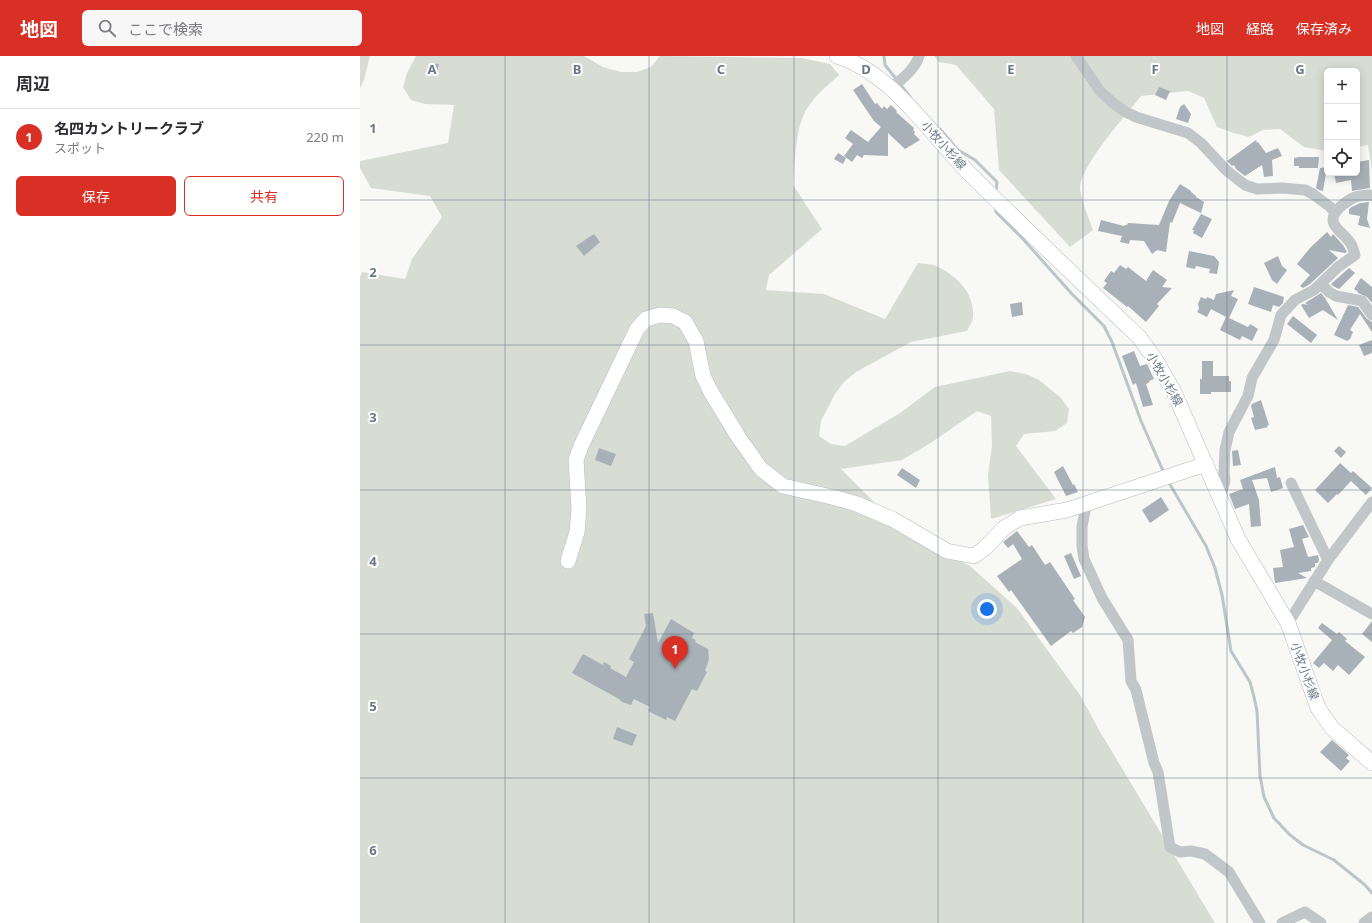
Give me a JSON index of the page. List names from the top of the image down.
{
  "streets": {
    "street": ["小牧小杉線"]
  },
  "page": {
    "header": "地図",
    "search": "ここで検索",
    "nav": ["地図", "経路", "保存済み"],
    "heading": "周辺",
    "map_buttons": ["+", "−"],
    "list": [
      {
        "mark": "1",
        "name": "名四カントリークラブ",
        "note": "スポット",
        "value": "220 m"
      }
    ],
    "buttons": ["保存", "共有"],
    "pins": "1"
  },
  "grid": {
    "columns": [
      "A",
      "B",
      "C",
      "D",
      "E",
      "F",
      "G"
    ],
    "rows": [
      "1",
      "2",
      "3",
      "4",
      "5",
      "6"
    ]
  }
}
